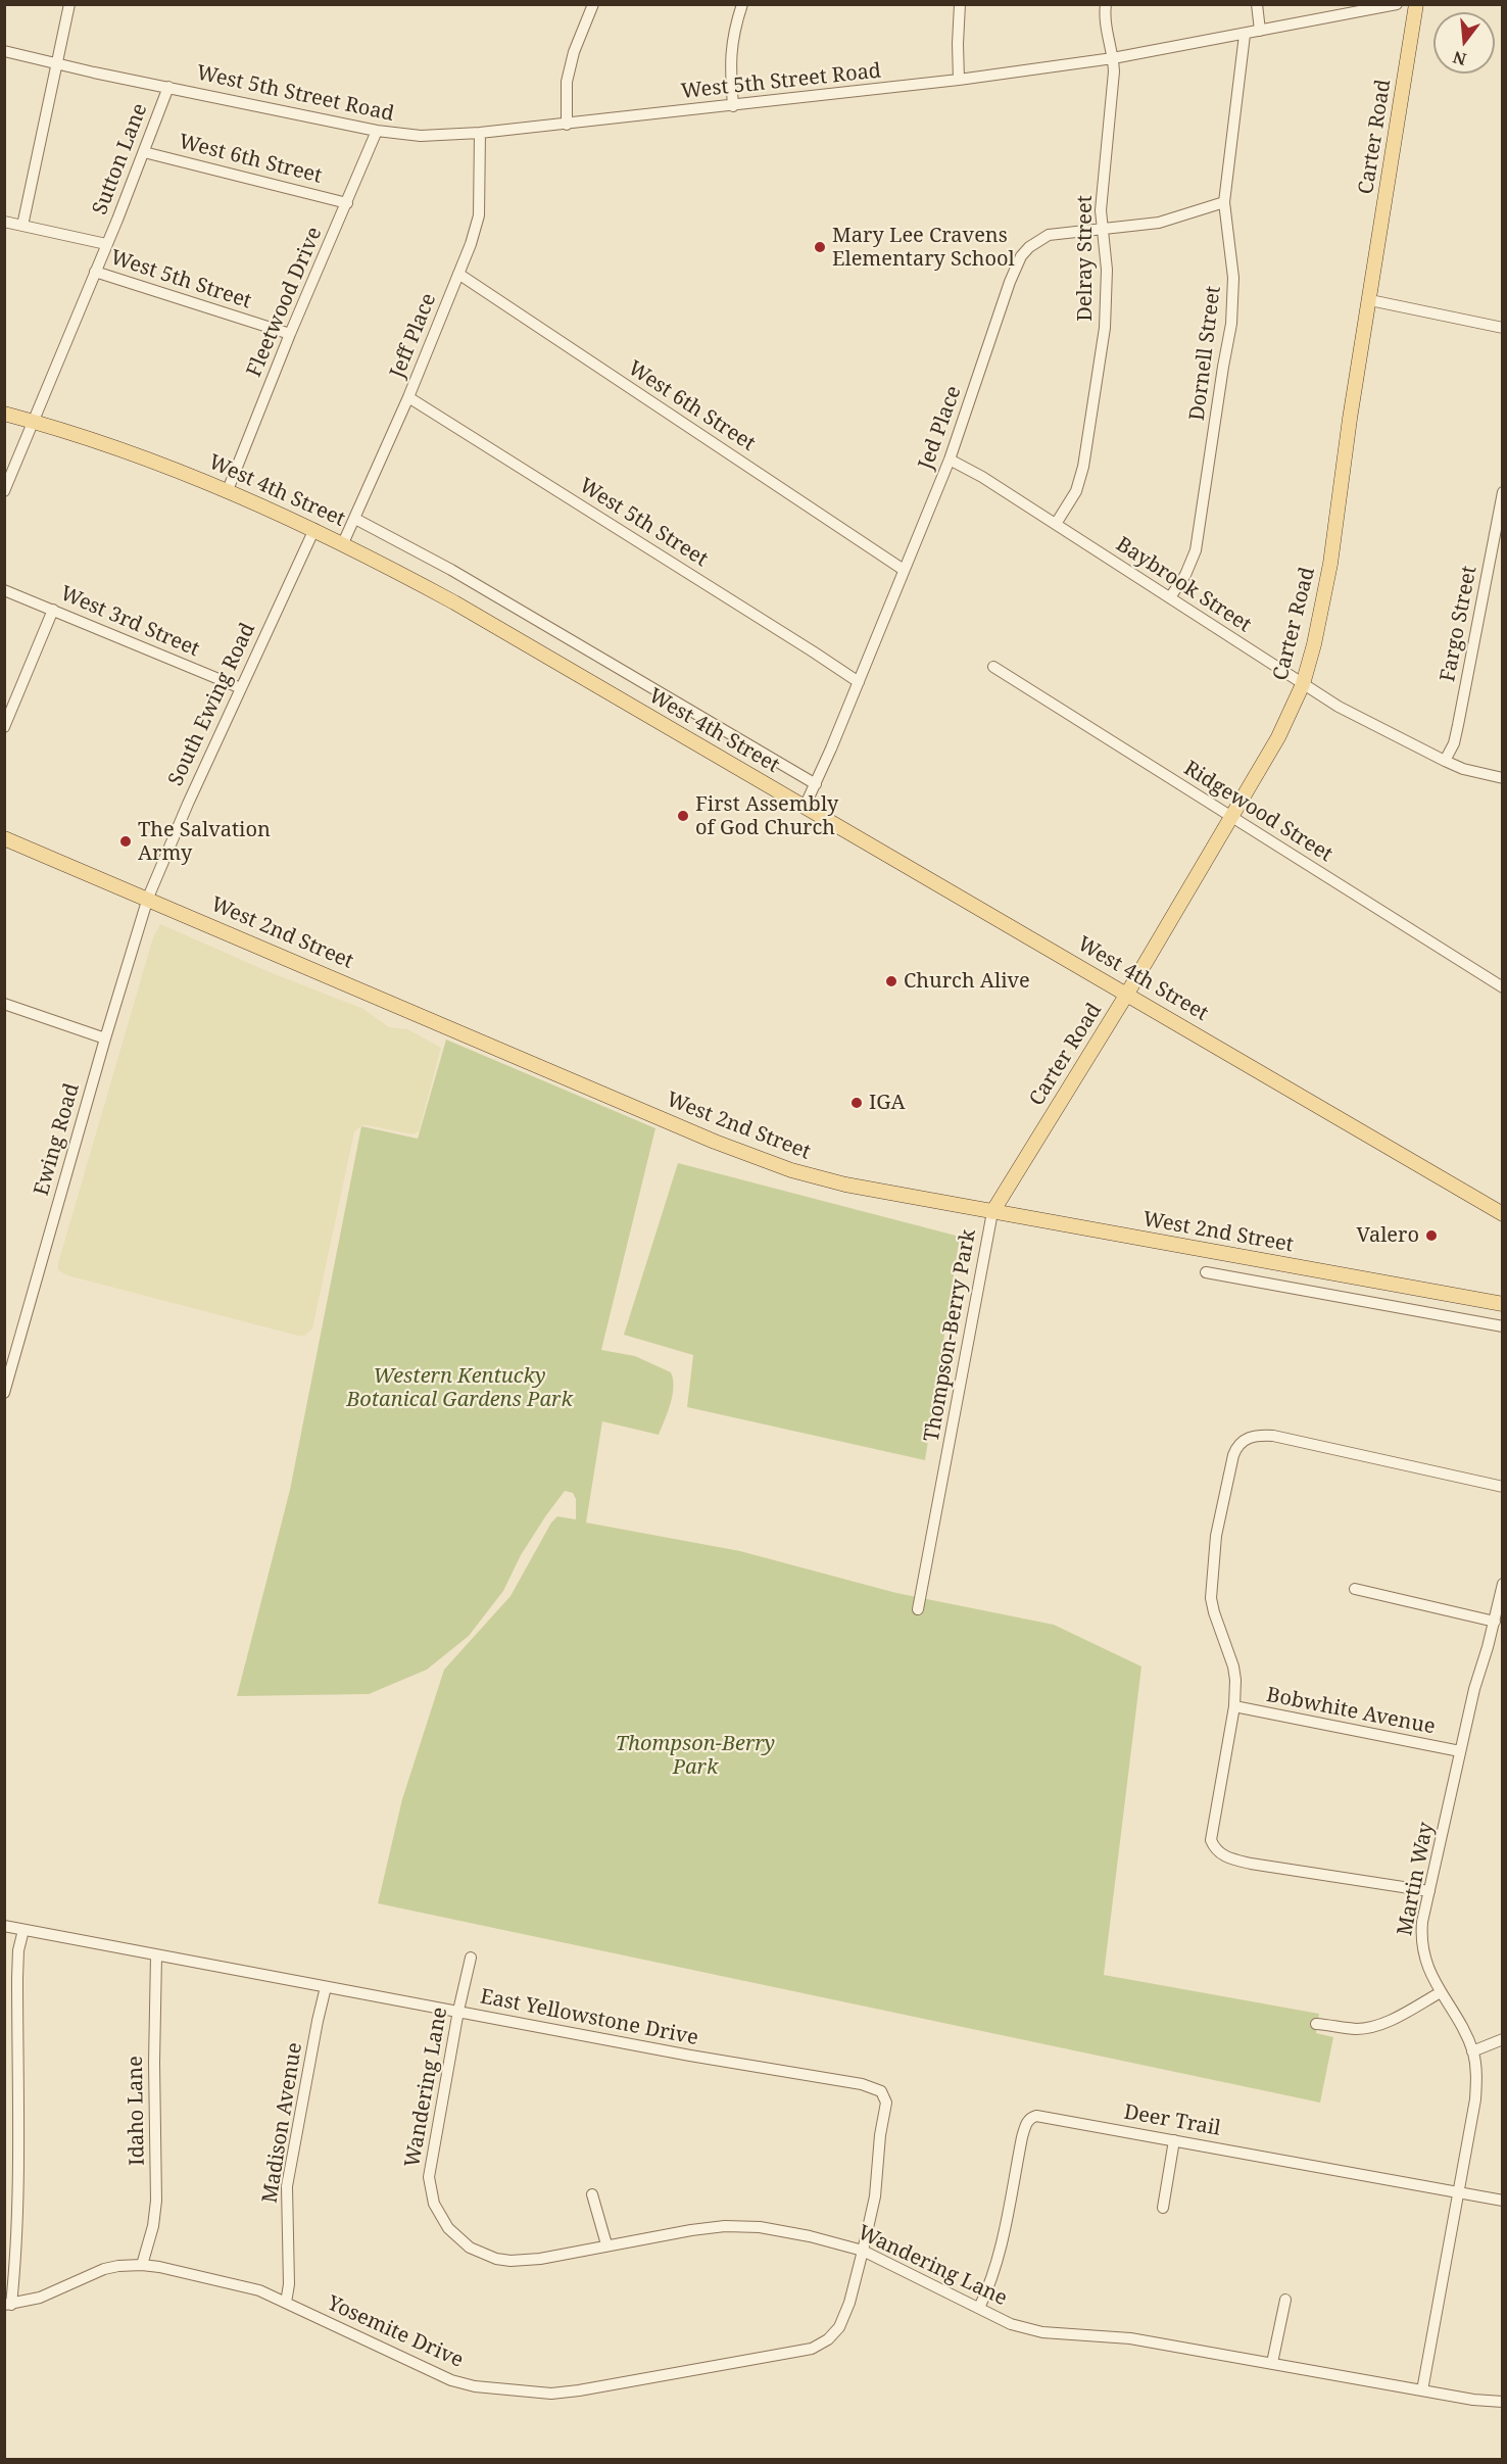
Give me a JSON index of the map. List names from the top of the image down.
{
  "streets": {
    "main road": ["Carter Road", "West 4th Street", "West 2nd Street"],
    "street": [
      "West 5th Street Road",
      "Sutton Lane",
      "West 6th Street",
      "Delray Street",
      "West 5th Street",
      "Fleetwood Drive",
      "Jeff Place",
      "Dornell Street",
      "Jed Place",
      "Baybrook Street",
      "West 3rd Street",
      "Fargo Street",
      "South Ewing Road",
      "Ridgewood Street",
      "Ewing Road",
      "Thompson-Berry Park",
      "Bobwhite Avenue",
      "Martin Way",
      "East Yellowstone Drive",
      "Wandering Lane",
      "Idaho Lane",
      "Deer Trail",
      "Madison Avenue",
      "Yosemite Drive"
    ]
  },
  "crossings": [
    ["West 5th Street Road", "Sutton Lane"],
    ["West 5th Street Road", "Delray Street"],
    ["West 5th Street Road", "Fleetwood Drive"],
    ["West 5th Street Road", "Jeff Place"],
    ["West 5th Street Road", "Dornell Street"],
    ["Carter Road", "West 4th Street"],
    ["Carter Road", "Baybrook Street"],
    ["Carter Road", "Ridgewood Street"],
    ["Carter Road", "West 2nd Street"],
    ["Carter Road", "Thompson-Berry Park"],
    ["Sutton Lane", "West 6th Street"],
    ["Sutton Lane", "West 5th Street"],
    ["West 6th Street", "Fleetwood Drive"],
    ["West 6th Street", "Jeff Place"],
    ["West 6th Street", "Jed Place"],
    ["Delray Street", "Jed Place"],
    ["Delray Street", "Baybrook Street"],
    ["West 5th Street", "Fleetwood Drive"],
    ["West 5th Street", "Jeff Place"],
    ["West 5th Street", "Jed Place"],
    ["Fleetwood Drive", "West 4th Street"],
    ["Jeff Place", "West 4th Street"],
    ["Dornell Street", "Jed Place"],
    ["Dornell Street", "Baybrook Street"],
    ["Jed Place", "West 4th Street"],
    ["Jed Place", "Baybrook Street"],
    ["West 4th Street", "South Ewing Road"],
    ["Baybrook Street", "Fargo Street"],
    ["West 3rd Street", "South Ewing Road"],
    ["South Ewing Road", "West 2nd Street"],
    ["South Ewing Road", "Ewing Road"],
    ["West 2nd Street", "Ewing Road"],
    ["West 2nd Street", "Thompson-Berry Park"],
    ["Bobwhite Avenue", "Martin Way"],
    ["Martin Way", "Wandering Lane"],
    ["Martin Way", "Deer Trail"],
    ["East Yellowstone Drive", "Wandering Lane"],
    ["East Yellowstone Drive", "Idaho Lane"],
    ["East Yellowstone Drive", "Madison Avenue"],
    ["East Yellowstone Drive", "Yosemite Drive"],
    ["Wandering Lane", "Deer Trail"],
    ["Wandering Lane", "Yosemite Drive"],
    ["Idaho Lane", "Yosemite Drive"],
    ["Madison Avenue", "Yosemite Drive"]
  ],
  "parks": ["Western Kentucky Botanical Gardens Park", "Thompson-Berry Park"],
  "places": [
    "Mary Lee Cravens Elementary School",
    "First Assembly of God Church",
    "The Salvation Army",
    "Church Alive",
    "IGA",
    "Valero"
  ],
  "north": "bottom"
}
